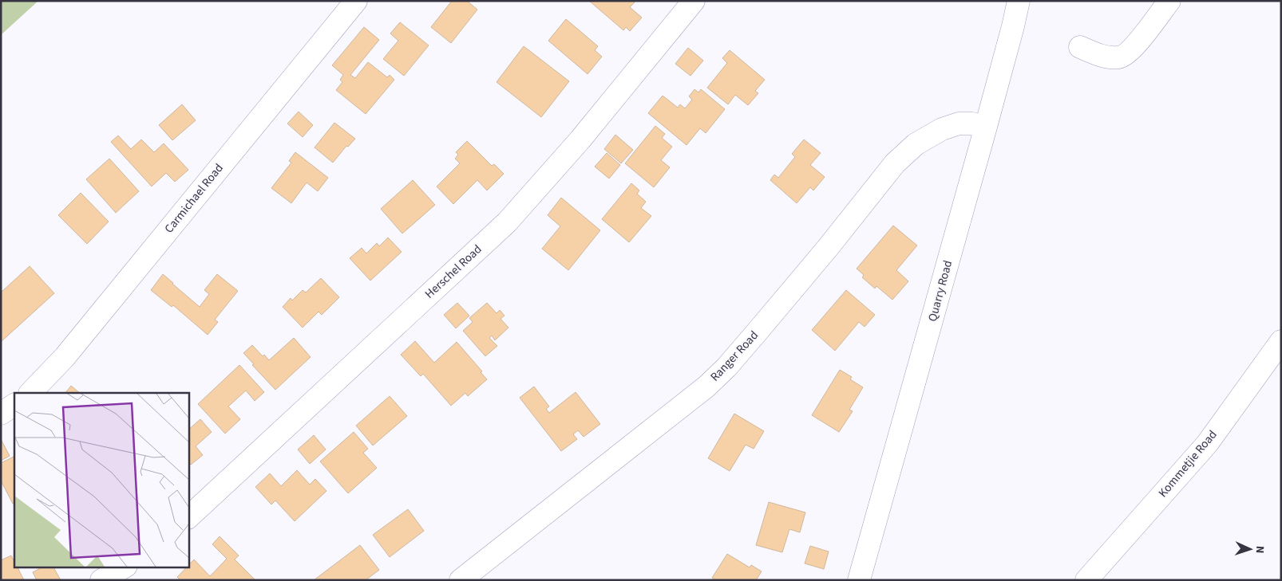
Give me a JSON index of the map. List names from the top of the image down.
{
  "streets": {
    "street": [
      "Carmichael Road",
      "Herschel Road",
      "Quarry Road",
      "Ranger Road",
      "Kommetjie Road"
    ]
  },
  "crossings": [
    ["Quarry Road", "Ranger Road"]
  ],
  "north": "right"
}
